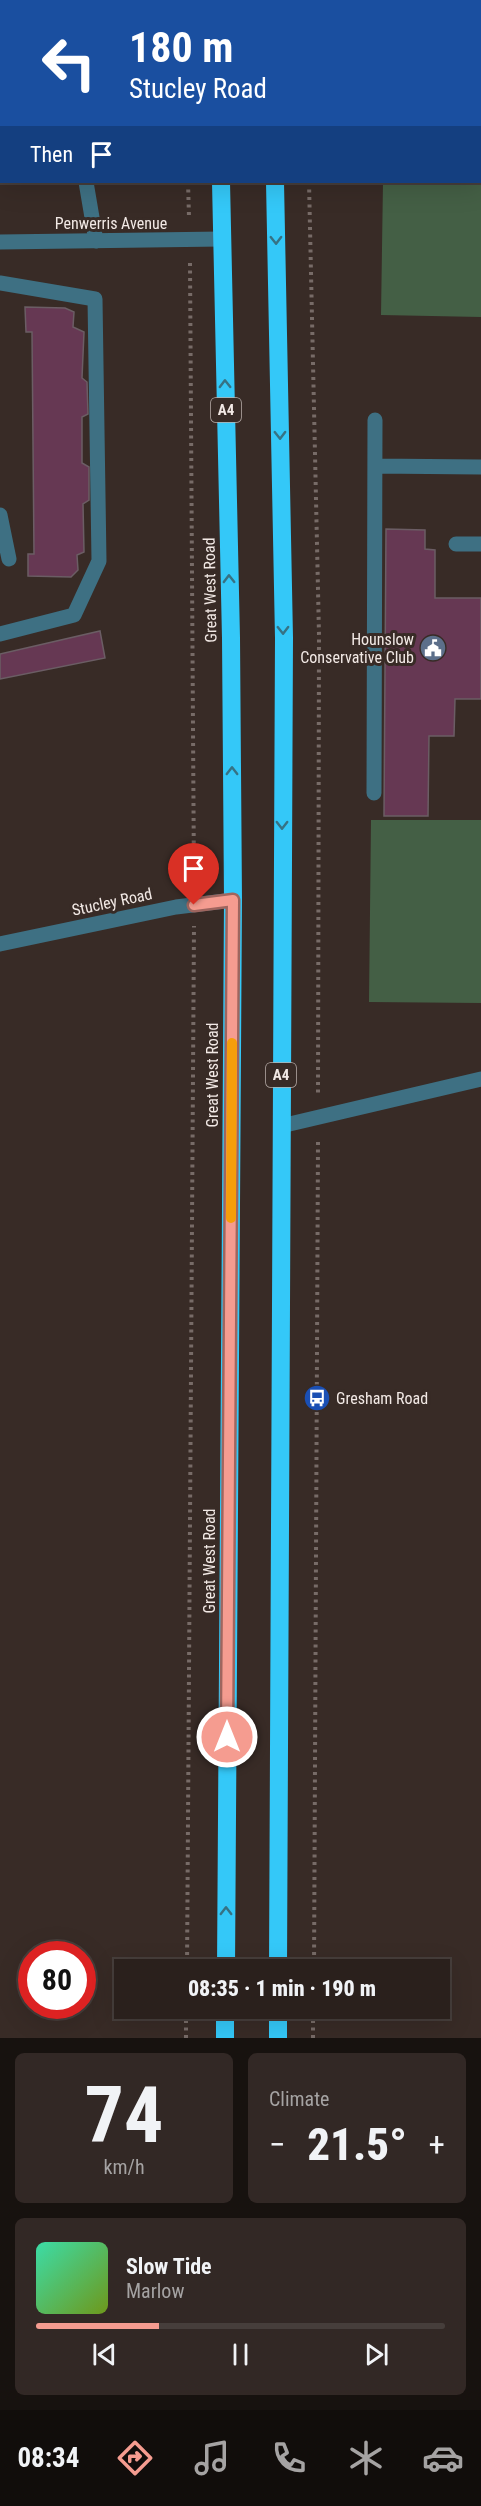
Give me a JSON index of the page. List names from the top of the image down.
{
  "streets": {
    "highway": ["A4", "Great West Road"],
    "street": ["Penwerris Avenue", "Stucley Road"]
  },
  "crossings": [
    ["Penwerris Avenue", "Great West Road"],
    ["Great West Road", "Stucley Road"]
  ],
  "places": {
    "public building": ["Hounslow Conservative Club"],
    "bus stop": ["Gresham Road"]
  },
  "page": {
    "turn": ["180 m", "Stucley Road"],
    "then": "Then",
    "limit": "80",
    "trip": "08:35 · 1 min · 190 m",
    "tile": [
      ["74", "km/h"],
      "Climate"
    ],
    "heat": ["−", "21.5°", "+"],
    "song": ["Slow Tide", "Marlow"],
    "tabs": "08:34"
  }
}
